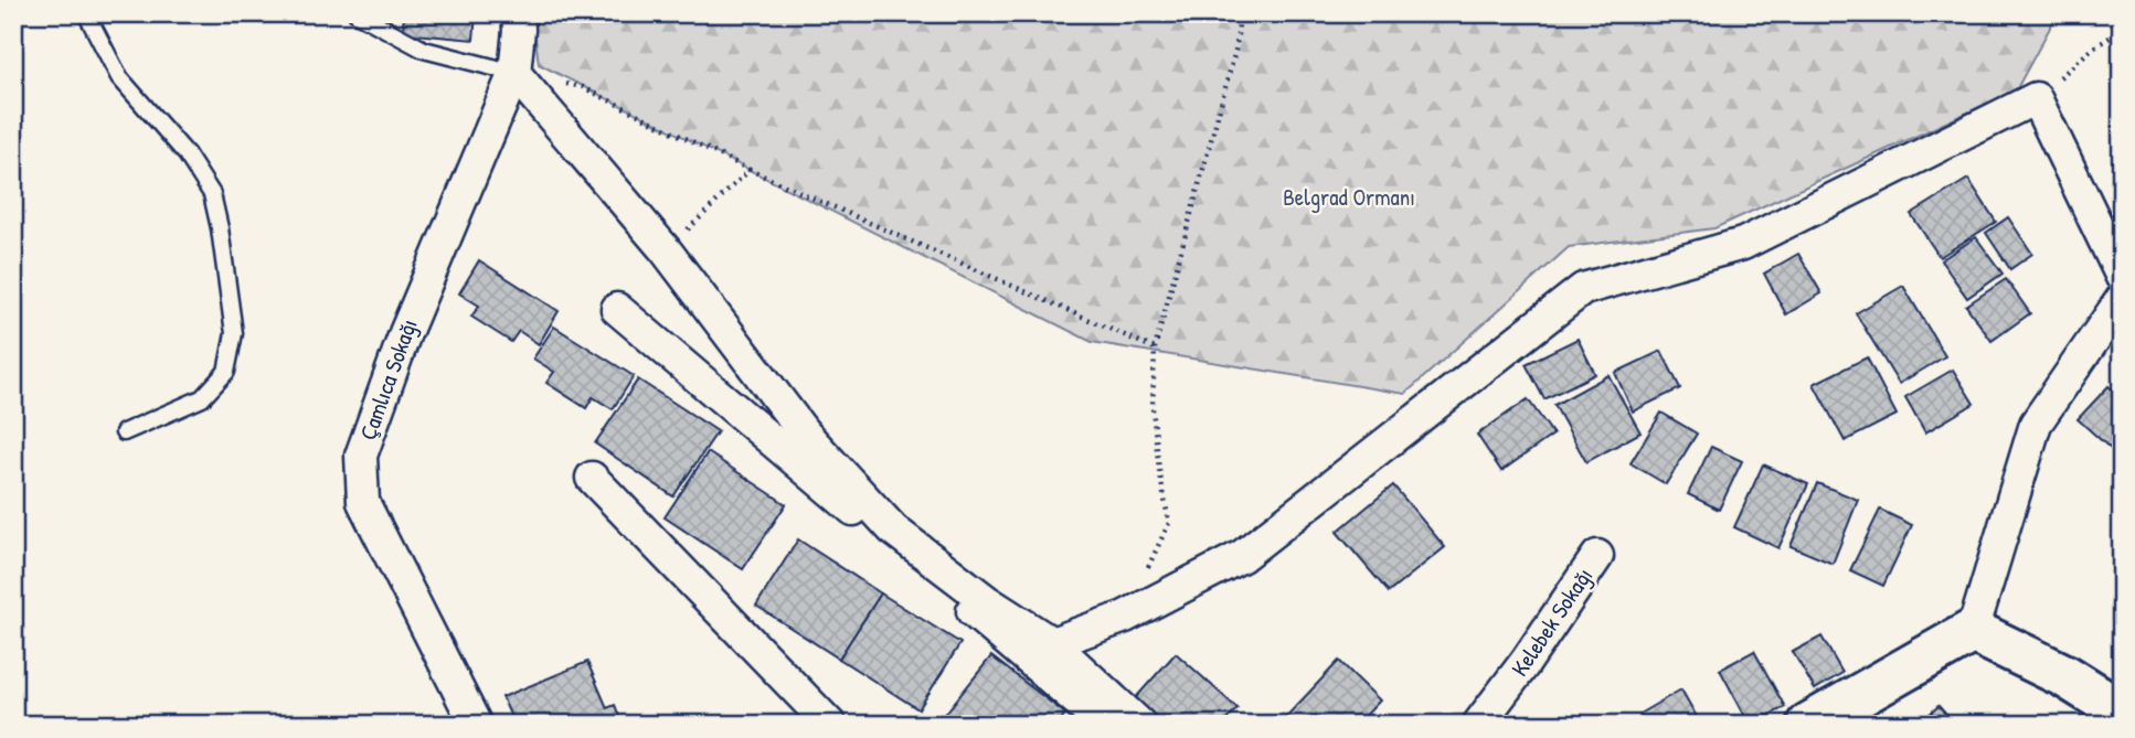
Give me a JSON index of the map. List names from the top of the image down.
{
  "streets": {
    "street": ["Çamlıca Sokağı", "Kelebek Sokağı"]
  },
  "parks": ["Belgrad Ormanı"]
}
